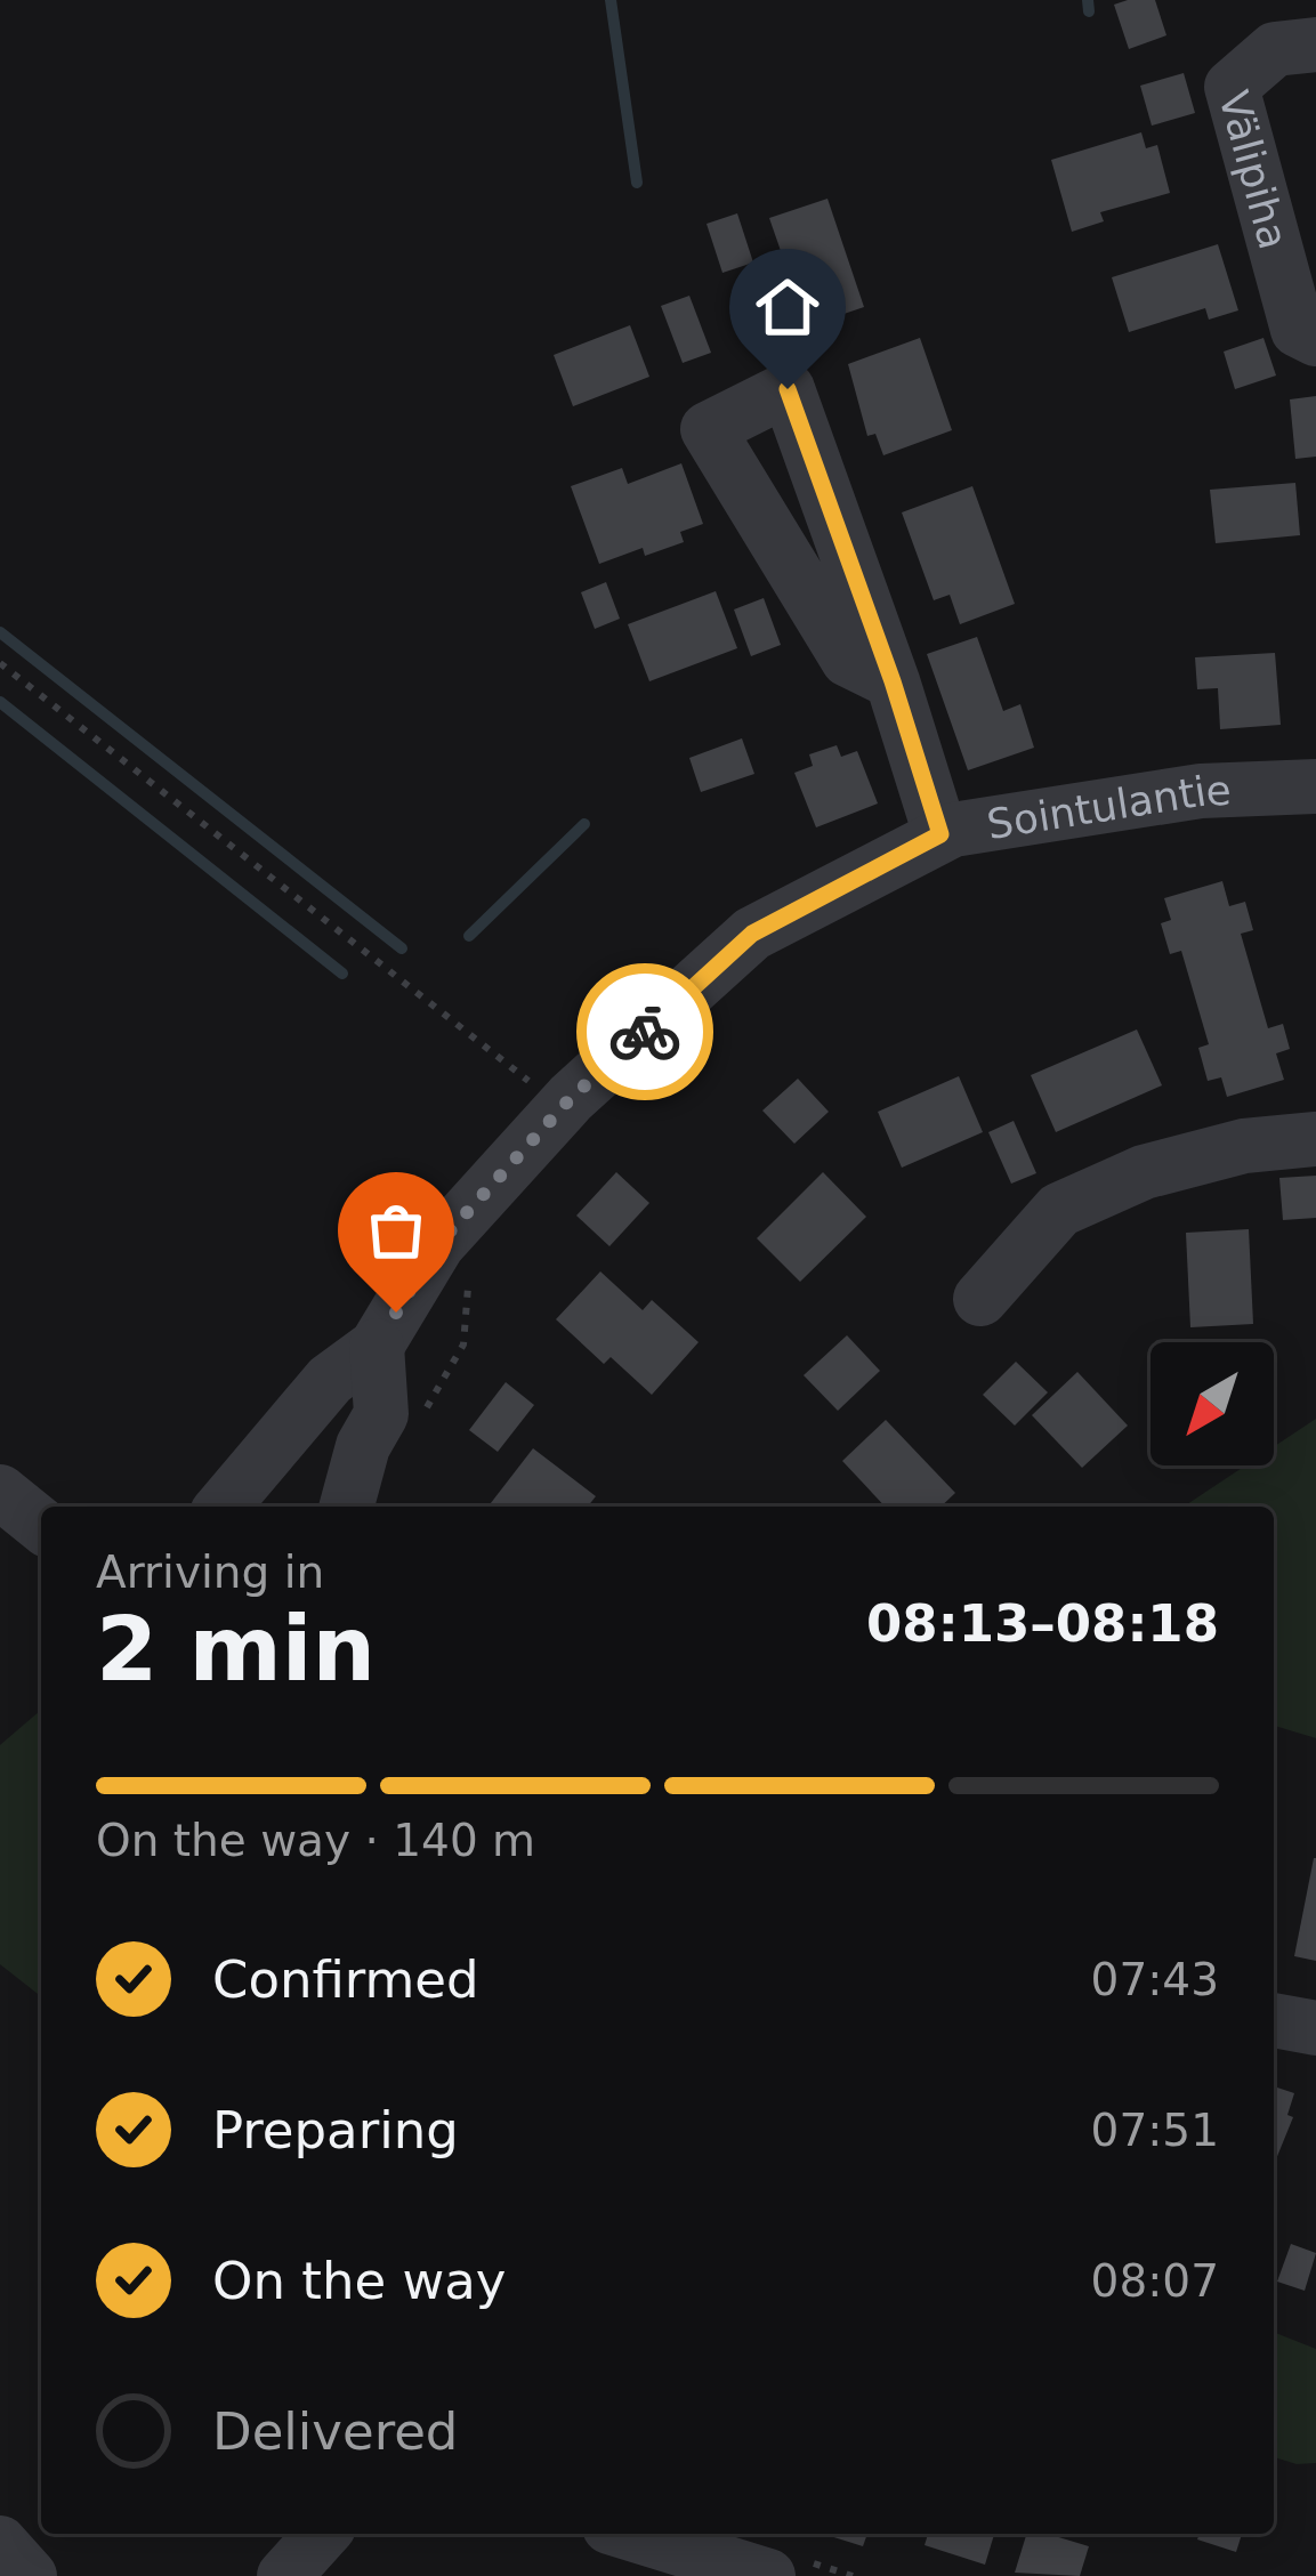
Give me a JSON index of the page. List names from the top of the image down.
{
  "streets": {
    "street": ["Välipiha", "Sointulantie"]
  },
  "north": "bottom left",
  "page": {
    "heading": ["2 min", "Arriving in", "08:13–08:18"],
    "bar": "On the way · 140 m",
    "list": [
      ["Confirmed", "07:43"],
      ["Preparing", "07:51"],
      ["On the way", "08:07"],
      "Delivered"
    ]
  }
}
